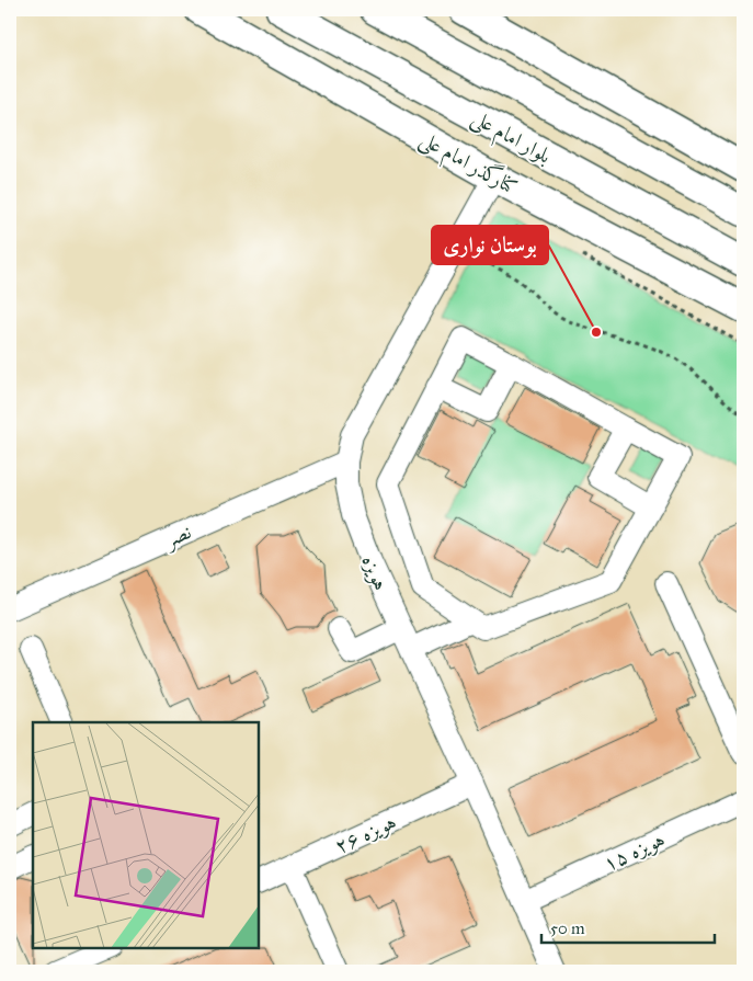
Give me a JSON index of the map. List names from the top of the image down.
{
  "streets": {
    "main road": ["بلوار امام علی", "کنارگذر امام علی"],
    "street": [
      "نصر",
      "هویزه",
      "هویزه ۲۶",
      "هویزه ۱۵"
    ]
  },
  "crossings": [
    ["کنارگذر امام علی", "هویزه"],
    ["نصر", "هویزه"],
    ["هویزه", "هویزه ۲۶"],
    ["هویزه", "هویزه ۱۵"]
  ],
  "places": ["بوستان نواری"],
  "scale_bar": "50 m"
}
